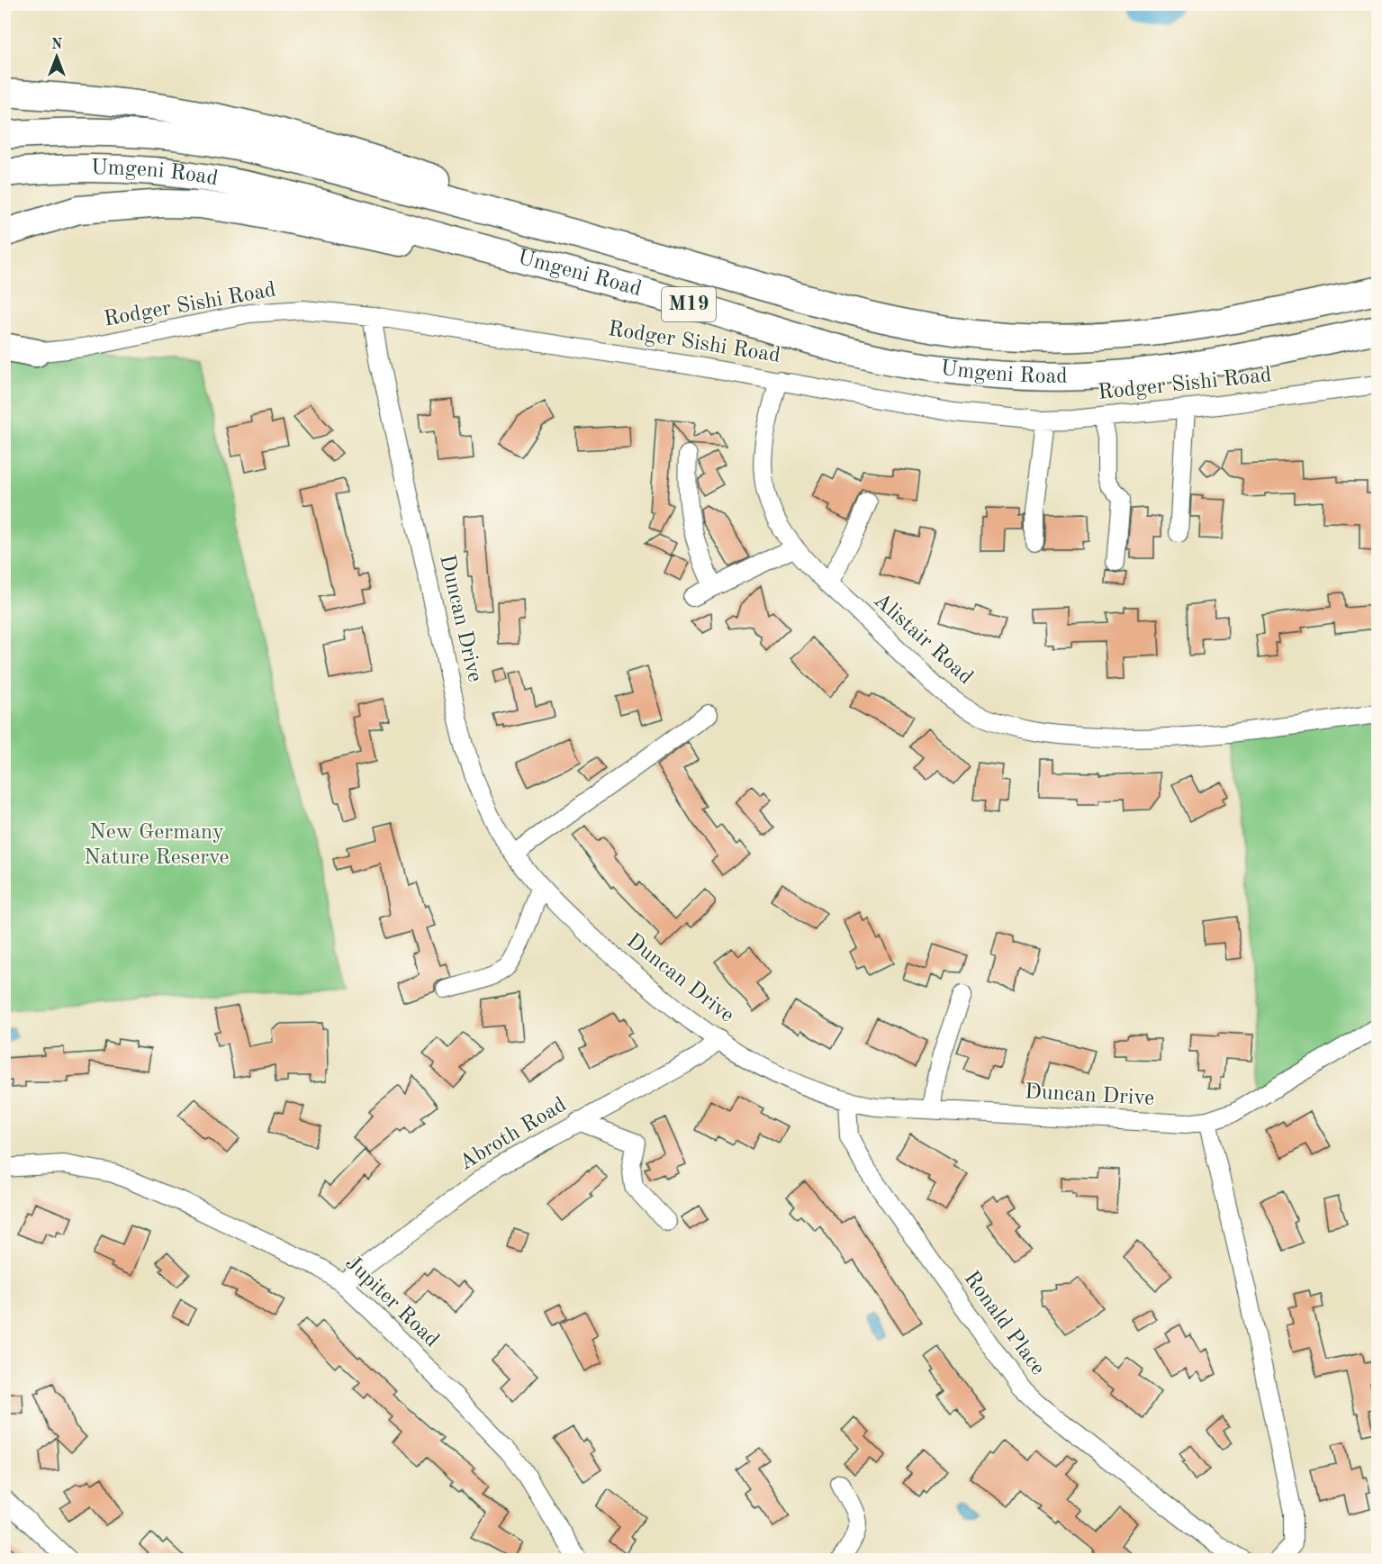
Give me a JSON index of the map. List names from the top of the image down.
{
  "streets": {
    "highway": ["Umgeni Road", "M19"],
    "street": [
      "Rodger Sishi Road",
      "Duncan Drive",
      "Alistair Road",
      "Abroth Road",
      "Jupiter Road",
      "Ronald Place"
    ]
  },
  "crossings": [
    ["Rodger Sishi Road", "Duncan Drive"],
    ["Rodger Sishi Road", "Alistair Road"],
    ["Duncan Drive", "Abroth Road"],
    ["Duncan Drive", "Ronald Place"],
    ["Abroth Road", "Jupiter Road"]
  ],
  "parks": ["New Germany Nature Reserve"],
  "north": "top"
}
